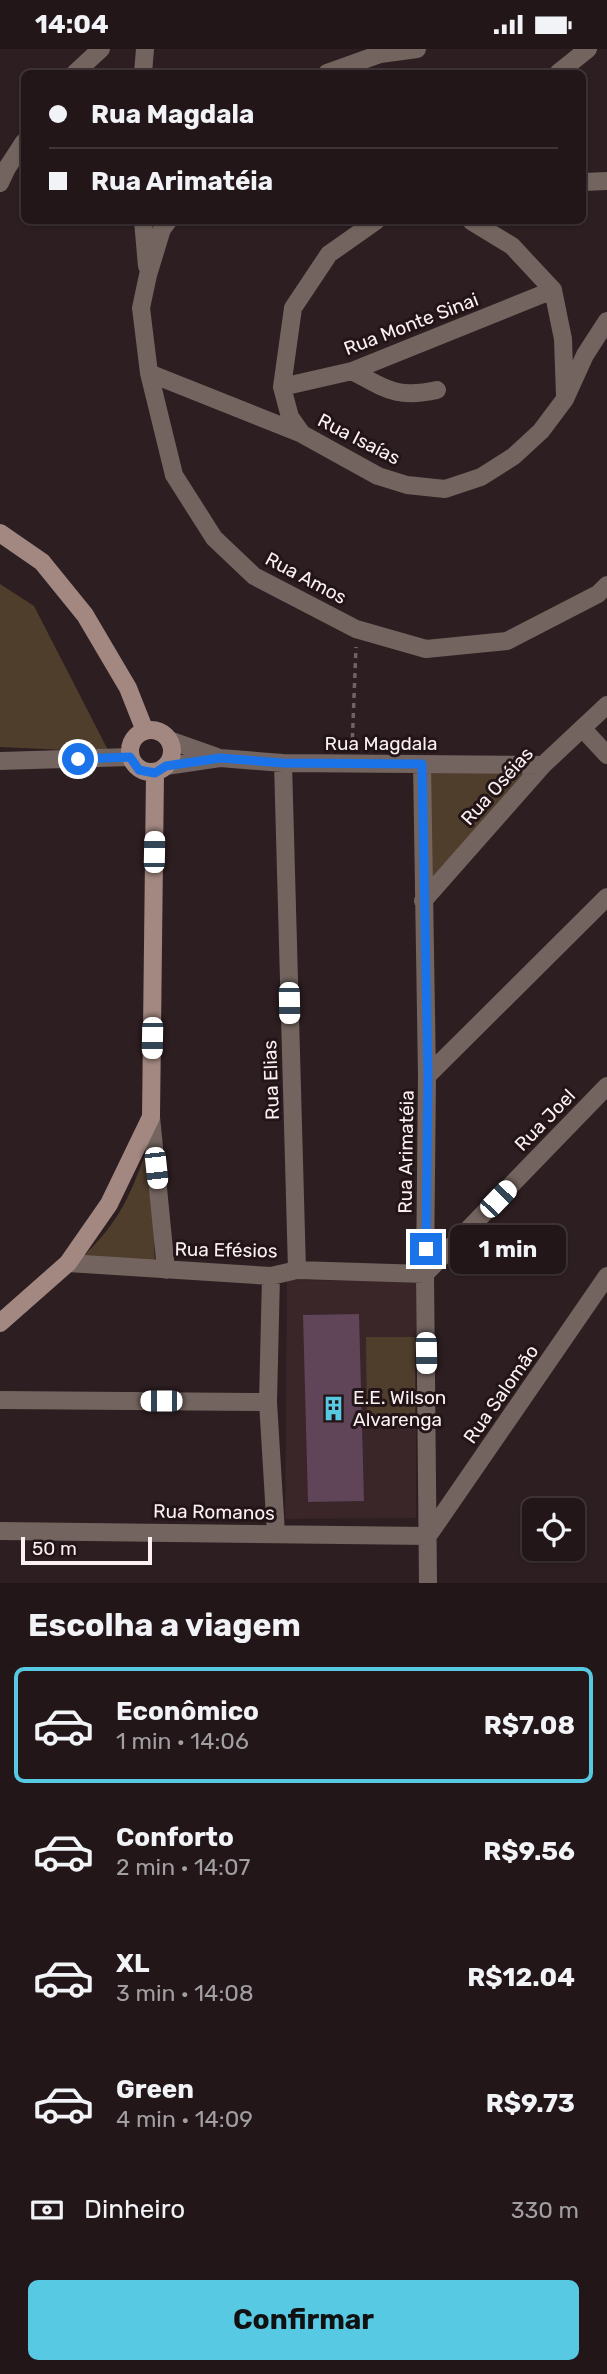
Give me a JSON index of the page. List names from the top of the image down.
{
  "streets": {
    "street": [
      "Rua Monte Sinai",
      "Rua Isaías",
      "Rua Amos",
      "Rua Magdala",
      "Rua Oséias",
      "Rua Elias",
      "Rua Joel",
      "Rua Arimatéia",
      "Rua Efésios",
      "Rua Salomão",
      "Rua Romanos"
    ]
  },
  "crossings": [
    ["Rua Isaías", "Rua Amos"],
    ["Rua Magdala", "Rua Oséias"],
    ["Rua Magdala", "Rua Elias"],
    ["Rua Magdala", "Rua Arimatéia"],
    ["Rua Oséias", "Rua Arimatéia"],
    ["Rua Elias", "Rua Efésios"],
    ["Rua Joel", "Rua Arimatéia"],
    ["Rua Joel", "Rua Efésios"],
    ["Rua Arimatéia", "Rua Efésios"],
    ["Rua Arimatéia", "Rua Salomão"],
    ["Rua Arimatéia", "Rua Romanos"],
    ["Rua Salomão", "Rua Romanos"]
  ],
  "places": {
    "building": ["E.E. Wilson Alvarenga"]
  },
  "scale_bar": "50 m",
  "page": {
    "status": "14:04",
    "banner": ["Rua Magdala", "Rua Arimatéia"],
    "bubble": "1 min",
    "scale": "50 m",
    "heading": "Escolha a viagem",
    "list": [
      {
        "name": "Econômico",
        "note": "1 min · 14:06",
        "value": "R$7.08"
      },
      {
        "name": "Conforto",
        "note": "2 min · 14:07",
        "value": "R$9.56"
      },
      {
        "name": "XL",
        "note": "3 min · 14:08",
        "value": "R$12.04"
      },
      {
        "name": "Green",
        "note": "4 min · 14:09",
        "value": "R$9.73"
      }
    ],
    "pay": ["Dinheiro", "330 m"],
    "buttons": "Confirmar"
  }
}
